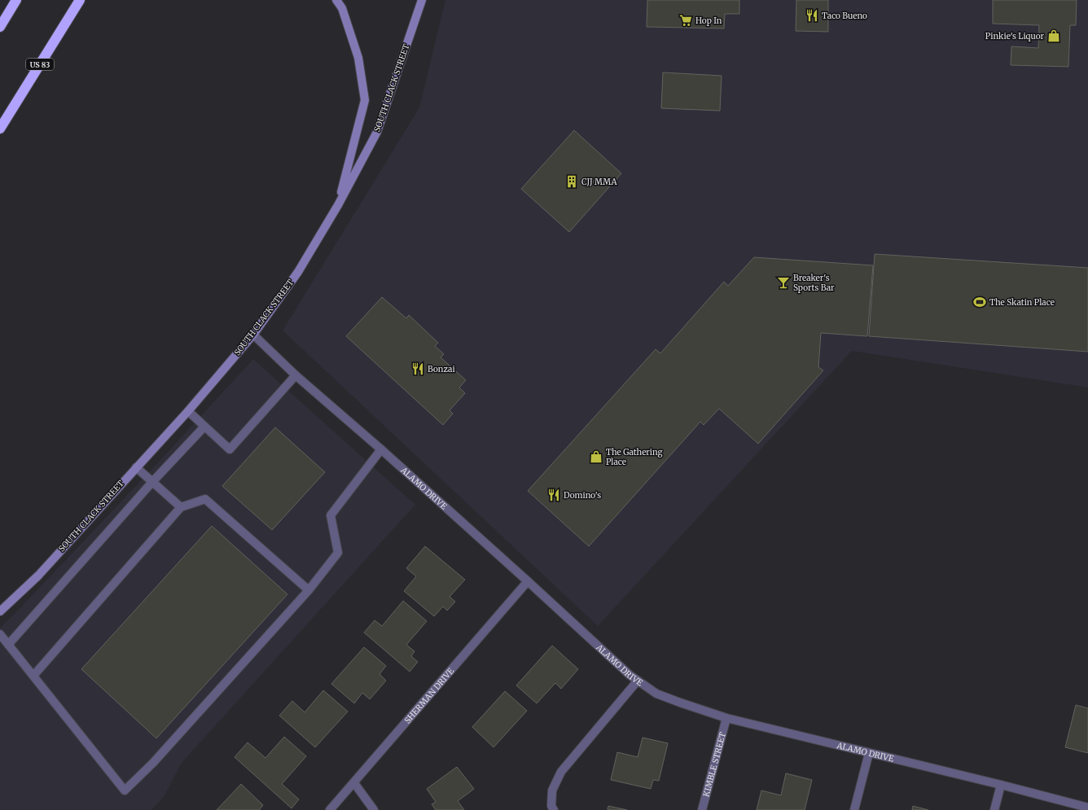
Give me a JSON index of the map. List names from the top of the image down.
{
  "streets": {
    "highway": ["US 83"],
    "main road": ["SOUTH CLACK STREET"],
    "street": ["ALAMO DRIVE", "SHERMAN DRIVE", "KIMBLE STREET"]
  },
  "crossings": [
    ["SOUTH CLACK STREET", "ALAMO DRIVE"],
    ["ALAMO DRIVE", "SHERMAN DRIVE"],
    ["ALAMO DRIVE", "KIMBLE STREET"]
  ],
  "places": {
    "restaurant": ["Taco Bueno", "Bonzai", "Domino's"],
    "supermarket": ["Hop In"],
    "shop": ["Pinkie's Liquor", "The Gathering Place"],
    "building": ["CJJ MMA"],
    "bar": ["Breaker's Sports Bar"],
    "sports": ["The Skatin Place"]
  }
}
